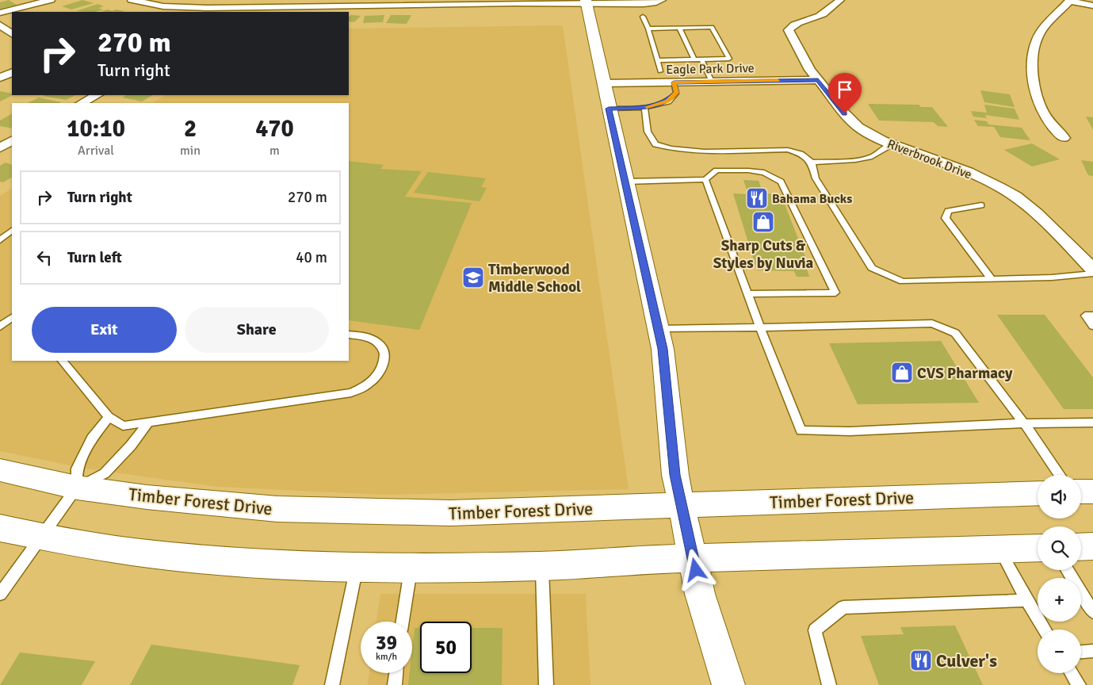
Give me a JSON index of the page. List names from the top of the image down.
{
  "streets": {
    "main road": ["Timber Forest Drive"],
    "street": ["Eagle Park Drive", "Riverbrook Drive"]
  },
  "crossings": [
    ["Eagle Park Drive", "Riverbrook Drive"]
  ],
  "places": {
    "restaurant": ["Bahama Bucks", "Culver's"],
    "shop": ["Sharp Cuts & Styles by Nuvia", "CVS Pharmacy"],
    "school or university": ["Timberwood Middle School"]
  },
  "page": {
    "turn": ["270 m", "Turn right"],
    "eta": [
      "10:10",
      "Arrival",
      "2",
      "min",
      "470",
      "m"
    ],
    "list": [
      {
        "name": "Turn right",
        "value": "270 m"
      },
      {
        "name": "Turn left",
        "value": "40 m"
      }
    ],
    "buttons": ["Exit", "Share"],
    "map_buttons": ["+", "−"],
    "speed": "39 km/h",
    "limit": "50"
  }
}
